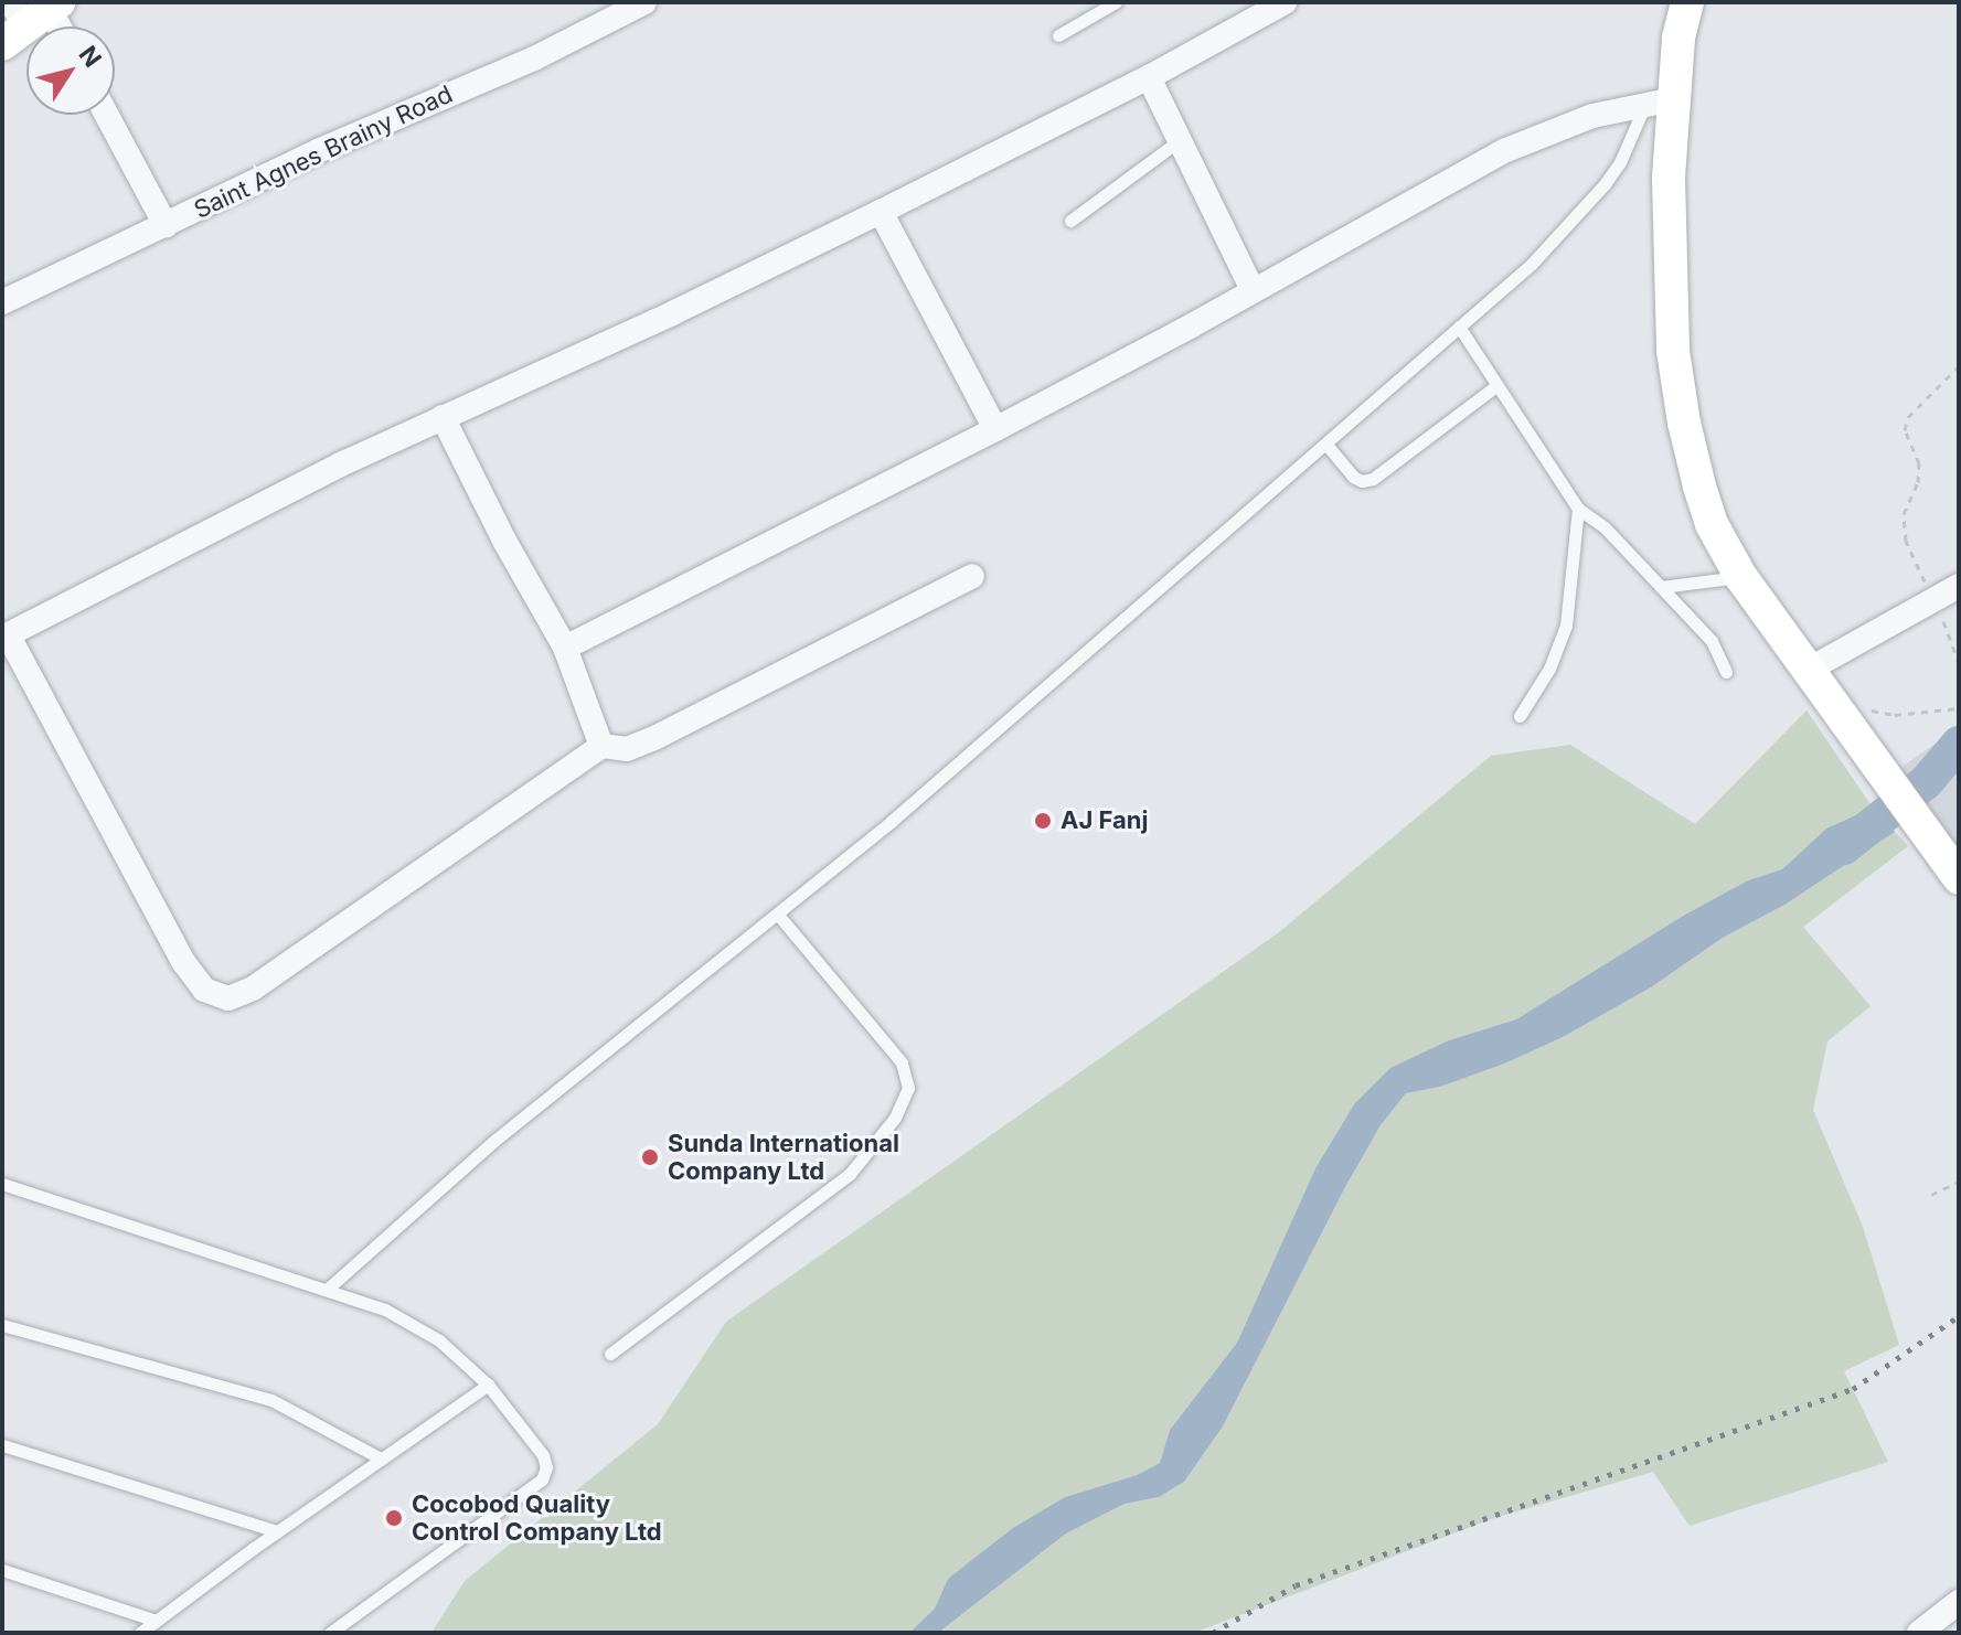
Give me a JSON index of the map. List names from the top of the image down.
{
  "streets": {
    "street": ["Saint Agnes Brainy Road"]
  },
  "places": ["AJ Fanj", "Sunda International Company Ltd", "Cocobod Quality Control Company Ltd"],
  "north": "top right"
}
